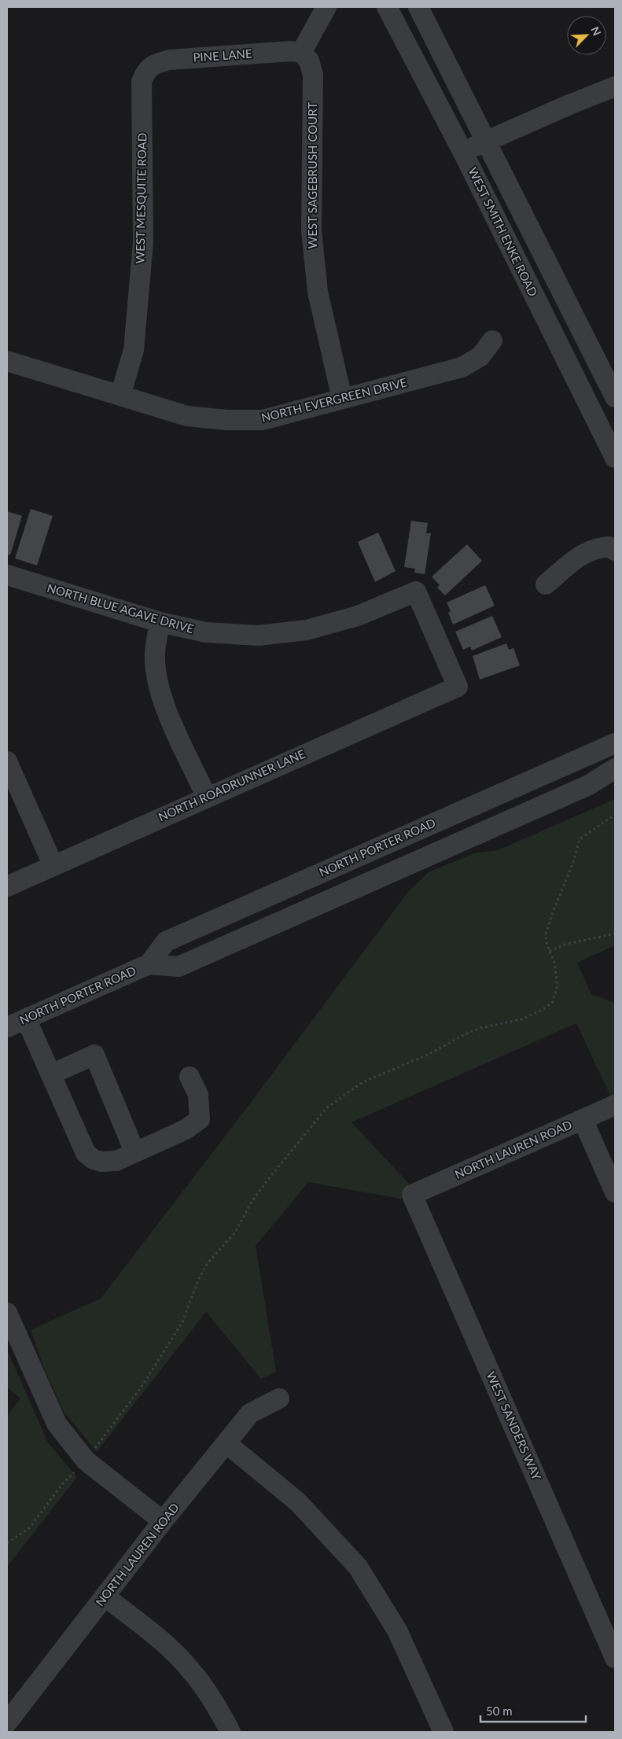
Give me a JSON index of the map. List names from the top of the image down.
{
  "streets": {
    "street": [
      "PINE LANE",
      "WEST SAGEBRUSH COURT",
      "WEST MESQUITE ROAD",
      "WEST SMITH ENKE ROAD",
      "NORTH EVERGREEN DRIVE",
      "NORTH BLUE AGAVE DRIVE",
      "NORTH ROADRUNNER LANE",
      "NORTH PORTER ROAD",
      "NORTH LAUREN ROAD",
      "WEST SANDERS WAY"
    ]
  },
  "crossings": [
    ["PINE LANE", "WEST SAGEBRUSH COURT"],
    ["PINE LANE", "WEST MESQUITE ROAD"],
    ["WEST SAGEBRUSH COURT", "NORTH EVERGREEN DRIVE"],
    ["WEST MESQUITE ROAD", "NORTH EVERGREEN DRIVE"],
    ["NORTH BLUE AGAVE DRIVE", "NORTH ROADRUNNER LANE"],
    ["NORTH LAUREN ROAD", "WEST SANDERS WAY"]
  ],
  "scale_bar": "50 m",
  "north": "top right"
}
